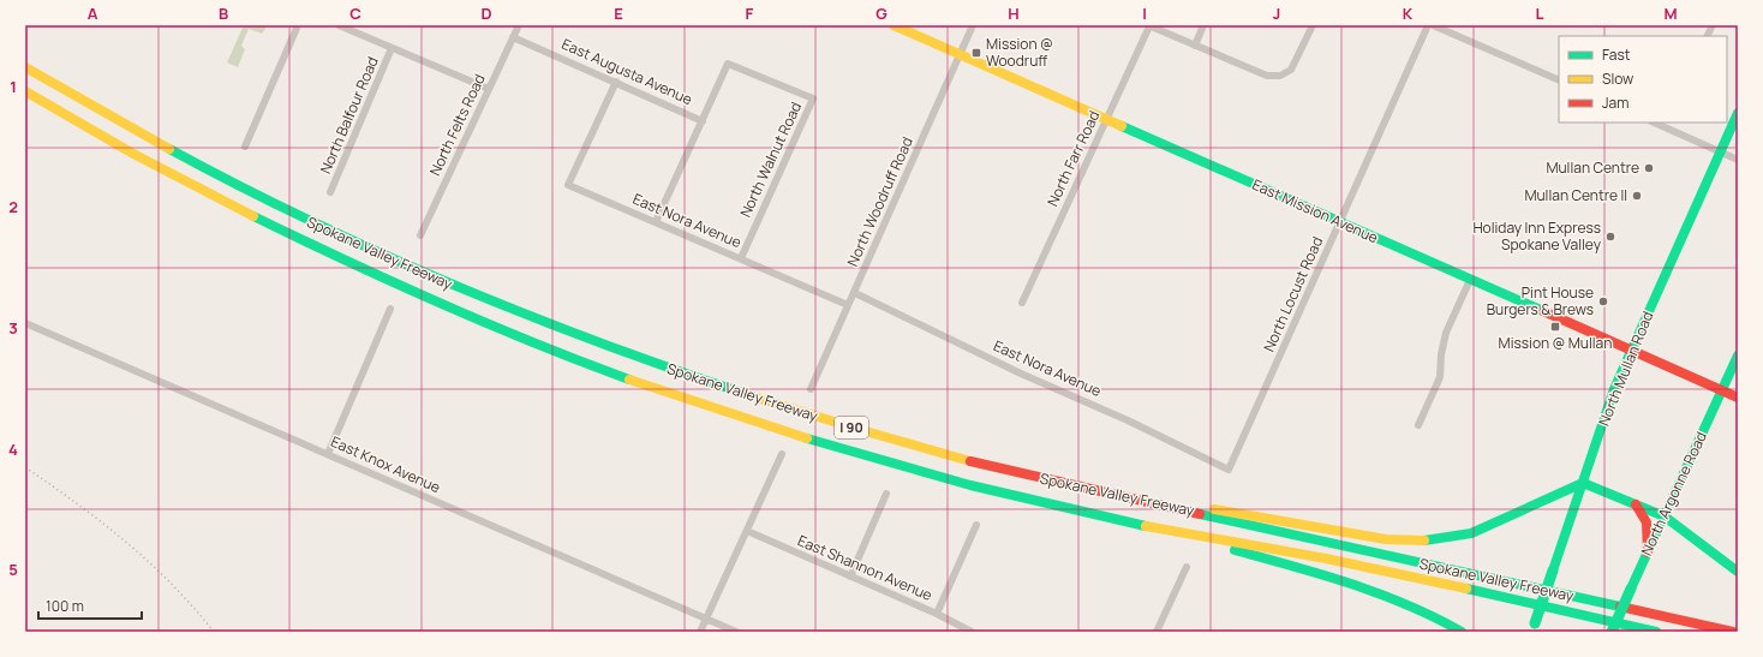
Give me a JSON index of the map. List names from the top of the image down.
{
  "streets": {
    "main road": [
      "East Mission Avenue",
      "Spokane Valley Freeway",
      "North Mullan Road",
      "I 90",
      "North Argonne Road"
    ],
    "street": [
      "East Augusta Avenue",
      "North Balfour Road",
      "North Felts Road",
      "North Farr Road",
      "North Walnut Road",
      "North Woodruff Road",
      "East Nora Avenue",
      "North Locust Road",
      "East Knox Avenue",
      "East Shannon Avenue"
    ]
  },
  "crossings": [
    ["East Augusta Avenue", "North Felts Road"],
    ["East Augusta Avenue", "North Walnut Road"],
    ["East Augusta Avenue", "East Nora Avenue"],
    ["North Farr Road", "East Mission Avenue"],
    ["North Walnut Road", "East Nora Avenue"],
    ["North Woodruff Road", "East Mission Avenue"],
    ["North Woodruff Road", "East Nora Avenue"],
    ["East Mission Avenue", "North Locust Road"],
    ["East Mission Avenue", "North Mullan Road"],
    ["East Mission Avenue", "North Argonne Road"],
    ["East Nora Avenue", "North Locust Road"]
  ],
  "places": {
    "transit": ["Mission @ Woodruff", "Mission @ Mullan"],
    "other": [
      "Mullan Centre",
      "Mullan Centre II",
      "Holiday Inn Express Spokane Valley",
      "Pint House Burgers & Brews"
    ]
  },
  "legend": ["Fast", "Slow", "Jam"],
  "scale_bar": "100 m",
  "grid": {
    "columns": [
      "A",
      "B",
      "C",
      "D",
      "E",
      "F",
      "G",
      "H",
      "I",
      "J",
      "K",
      "L",
      "M"
    ],
    "rows": [
      "1",
      "2",
      "3",
      "4",
      "5"
    ]
  }
}
